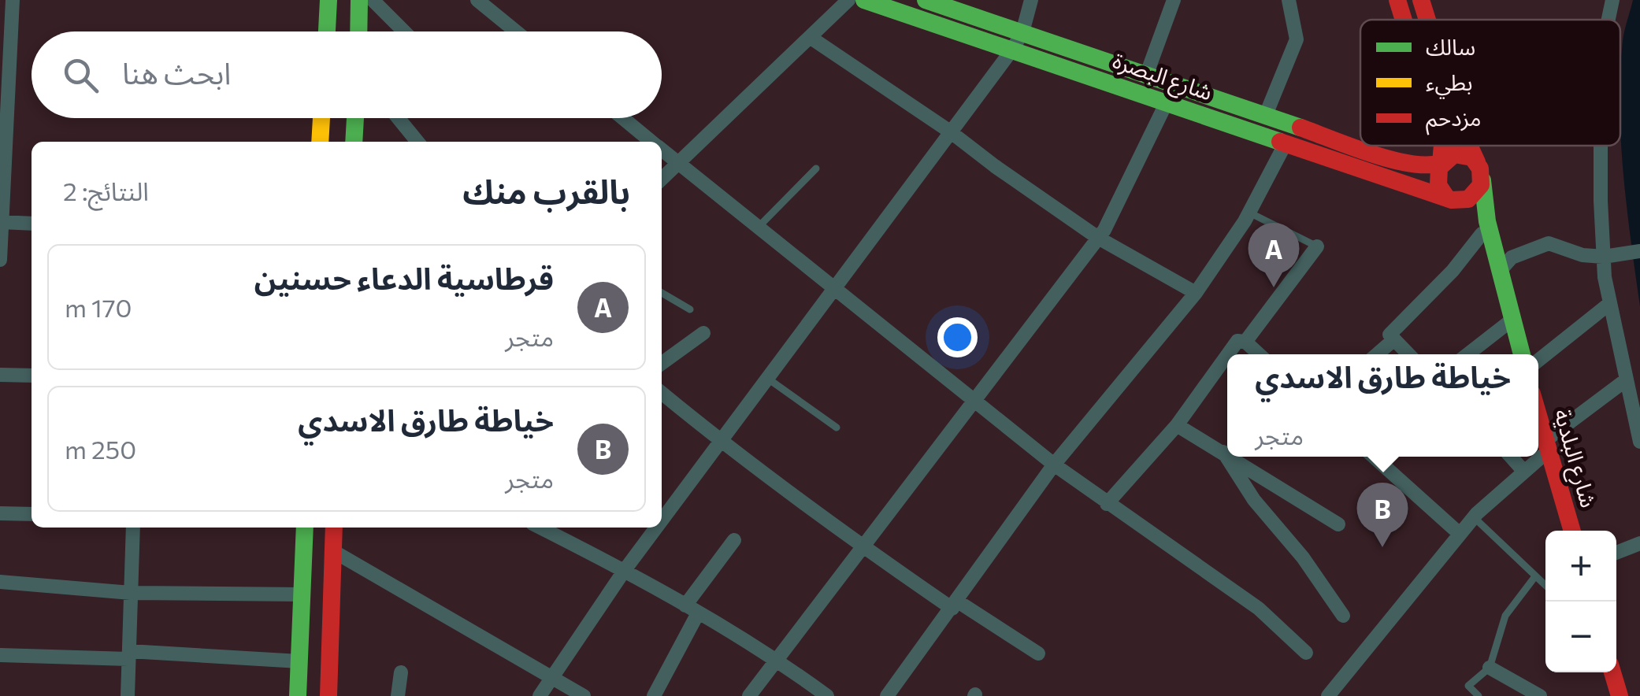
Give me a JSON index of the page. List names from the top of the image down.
{
  "streets": {
    "main road": ["شارع البصرة", "شارع البلدية"]
  },
  "legend": ["سالك", "بطيء", "مزدحم"],
  "page": {
    "search": "ابحث هنا",
    "heading": ["بالقرب منك", "النتائج: 2"],
    "pins": ["A", "B"],
    "list": [
      {
        "mark": "A",
        "name": "قرطاسية الدعاء حسنين",
        "note": "متجر",
        "value": "170 m"
      },
      {
        "mark": "B",
        "name": "خياطة طارق الاسدي",
        "note": "متجر",
        "value": "250 m"
      }
    ],
    "popup": ["خياطة طارق الاسدي", "متجر"],
    "map_buttons": ["+", "−"]
  }
}
